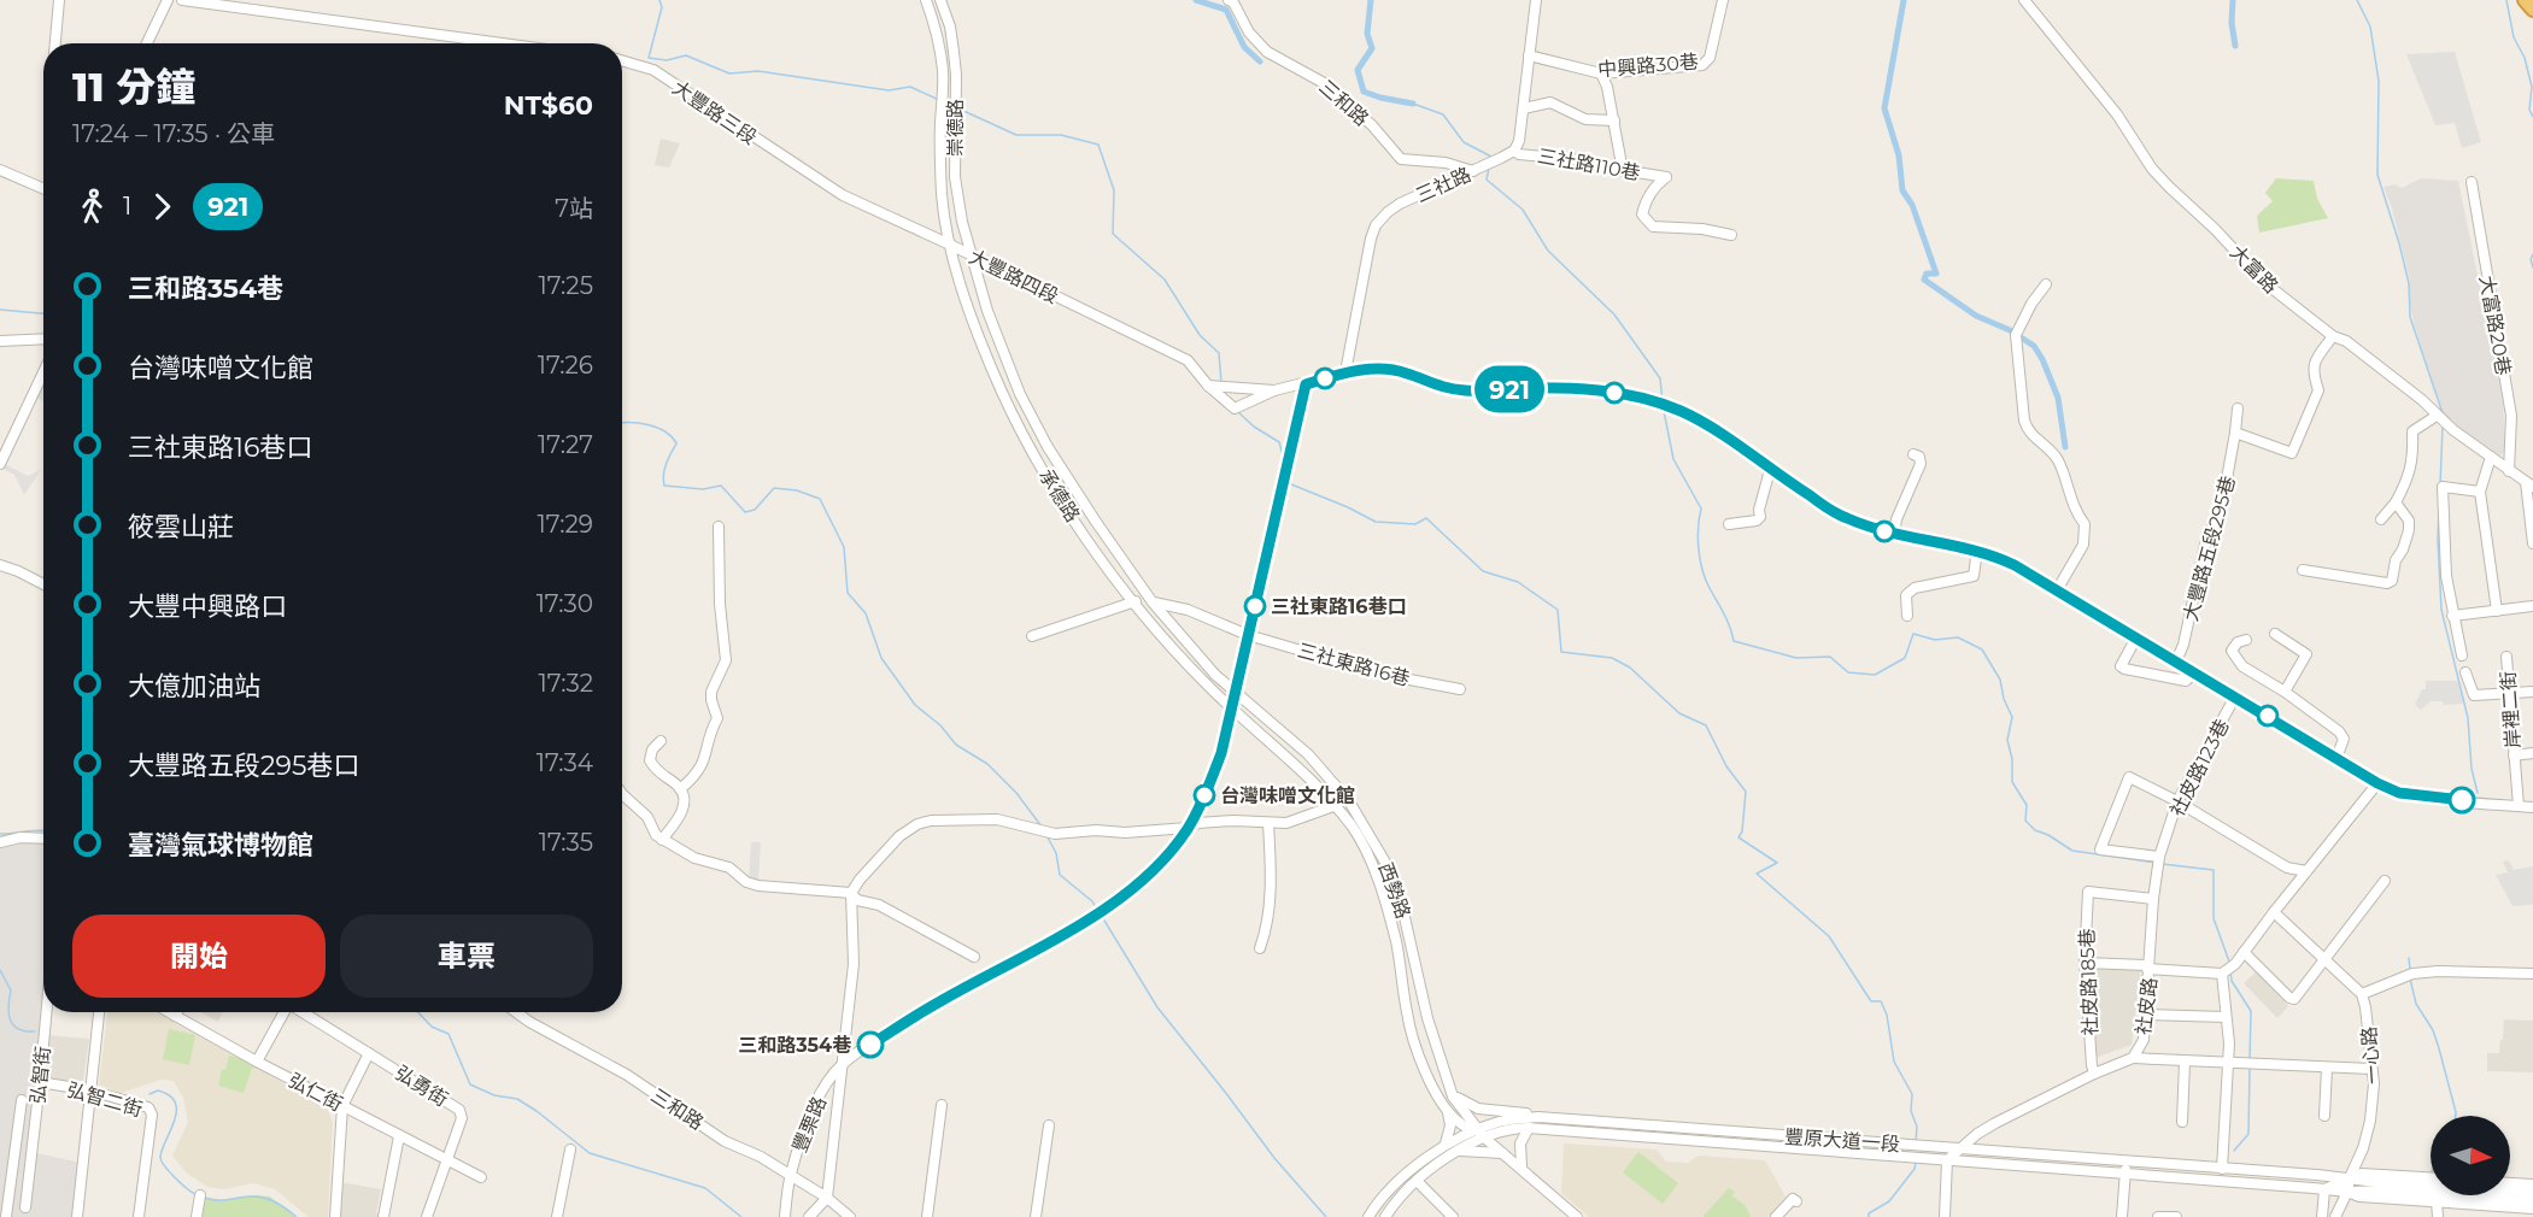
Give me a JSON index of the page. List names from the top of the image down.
{
  "streets": {
    "street": [
      "中興路30巷",
      "三和路",
      "大豐路三段",
      "崇德路",
      "三社路110巷",
      "三社路",
      "大富路",
      "大豐路四段",
      "大富路20巷",
      "承德路",
      "大豐路五段295巷",
      "三社東路16巷",
      "岸裡二街",
      "社皮路123巷",
      "西勢路",
      "社皮路185巷",
      "社皮路",
      "一心路",
      "弘智街",
      "弘勇街",
      "弘仁街",
      "弘智二街",
      "豐栗路",
      "豐原大道一段"
    ]
  },
  "crossings": [
    ["三和路", "三社路"],
    ["三和路", "豐栗路"],
    ["大豐路三段", "大豐路四段"],
    ["崇德路", "大豐路四段"],
    ["崇德路", "承德路"],
    ["三社路110巷", "三社路"],
    ["三社路", "大豐路四段"],
    ["大富路", "大富路20巷"],
    ["大豐路四段", "承德路"],
    ["大豐路四段", "大豐路五段295巷"],
    ["大豐路四段", "岸裡二街"],
    ["大豐路四段", "社皮路123巷"],
    ["大豐路四段", "豐栗路"],
    ["承德路", "三社東路16巷"],
    ["承德路", "西勢路"],
    ["承德路", "豐栗路"],
    ["三社東路16巷", "豐栗路"],
    ["社皮路123巷", "社皮路185巷"],
    ["社皮路123巷", "社皮路"],
    ["西勢路", "豐栗路"],
    ["西勢路", "豐原大道一段"],
    ["社皮路185巷", "社皮路"],
    ["社皮路", "豐原大道一段"],
    ["一心路", "豐原大道一段"],
    ["弘智街", "弘智二街"],
    ["弘勇街", "弘仁街"]
  ],
  "places": ["三社東路16巷口", "台灣味噌文化館", "三和路354巷"],
  "lines": ["bus line 921"],
  "north": "right",
  "page": {
    "on_map": "921",
    "heading": ["11 分鐘", "17:24 – 17:35 · 公車", "NT$60"],
    "legs": ["1", "921", "7站"],
    "list": [
      {
        "name": "三和路354巷",
        "value": "17:25"
      },
      {
        "name": "台灣味噌文化館",
        "value": "17:26"
      },
      {
        "name": "三社東路16巷口",
        "value": "17:27"
      },
      {
        "name": "筱雲山莊",
        "value": "17:29"
      },
      {
        "name": "大豐中興路口",
        "value": "17:30"
      },
      {
        "name": "大億加油站",
        "value": "17:32"
      },
      {
        "name": "大豐路五段295巷口",
        "value": "17:34"
      },
      {
        "name": "臺灣氣球博物館",
        "value": "17:35"
      }
    ],
    "buttons": ["開始", "車票"]
  }
}
